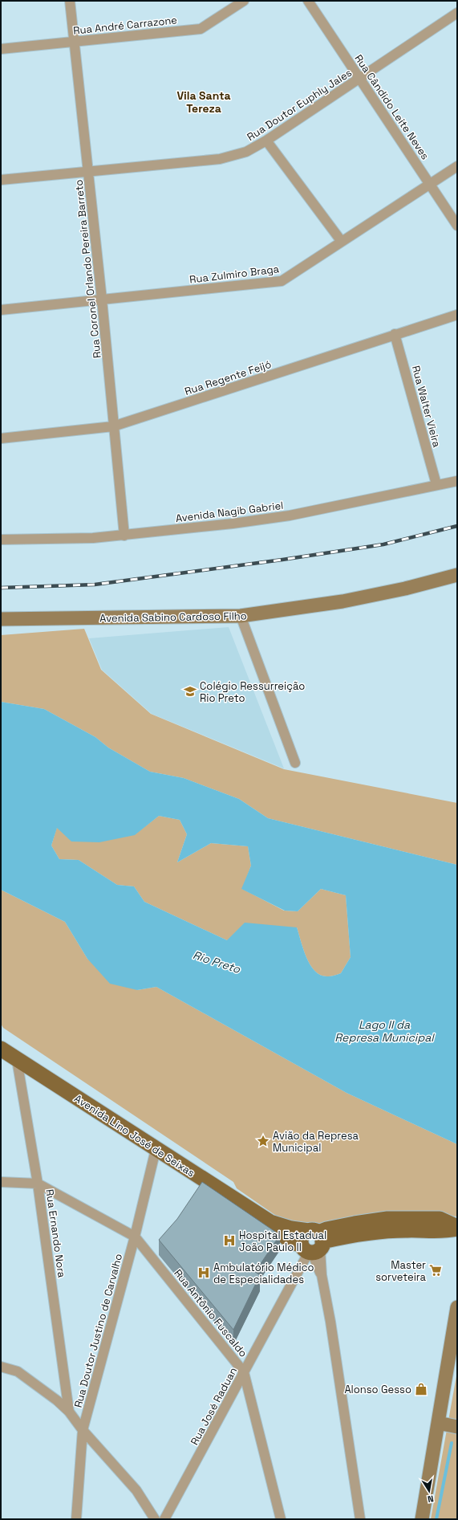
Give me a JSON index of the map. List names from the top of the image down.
{
  "streets": {
    "main road": ["Avenida Sabino Cardoso Filho", "Avenida Lino José de Seixas"],
    "street": [
      "Rua André Carrazone",
      "Rua Doutor Euphly Jales",
      "Rua Cândido Leite Neves",
      "Rua Coronel Orlando Pereira Barreto",
      "Rua Zulmiro Braga",
      "Rua Regente Feijó",
      "Rua Walter Vieira",
      "Avenida Nagib Gabriel",
      "Rua Ernando Nora",
      "Rua Antônio Fuscaldo",
      "Rua Doutor Justino de Carvalho",
      "Rua José Raduan"
    ]
  },
  "crossings": [
    ["Rua André Carrazone", "Rua Coronel Orlando Pereira Barreto"],
    ["Rua Doutor Euphly Jales", "Rua Cândido Leite Neves"],
    ["Rua Doutor Euphly Jales", "Rua Coronel Orlando Pereira Barreto"],
    ["Rua Cândido Leite Neves", "Rua Zulmiro Braga"],
    ["Rua Coronel Orlando Pereira Barreto", "Rua Zulmiro Braga"],
    ["Rua Coronel Orlando Pereira Barreto", "Rua Regente Feijó"],
    ["Rua Coronel Orlando Pereira Barreto", "Avenida Nagib Gabriel"],
    ["Rua Regente Feijó", "Rua Walter Vieira"],
    ["Rua Walter Vieira", "Avenida Nagib Gabriel"],
    ["Avenida Lino José de Seixas", "Rua Ernando Nora"],
    ["Avenida Lino José de Seixas", "Rua Doutor Justino de Carvalho"],
    ["Avenida Lino José de Seixas", "Rua José Raduan"],
    ["Rua Ernando Nora", "Rua Antônio Fuscaldo"],
    ["Rua Antônio Fuscaldo", "Rua Doutor Justino de Carvalho"],
    ["Rua Antônio Fuscaldo", "Rua José Raduan"]
  ],
  "districts": ["Vila Santa Tereza"],
  "water": ["Rio Preto", "Lago II da Represa Municipal"],
  "places": {
    "school or university": ["Colégio Ressurreição Rio Preto"],
    "place": ["Avião da Represa Municipal"],
    "hospital": ["Hospital Estadual João Paulo II", "Ambulatório Médico de Especialidades"],
    "supermarket": ["Master sorveteira"],
    "shop": ["Alonso Gesso"]
  },
  "north": "bottom"
}
